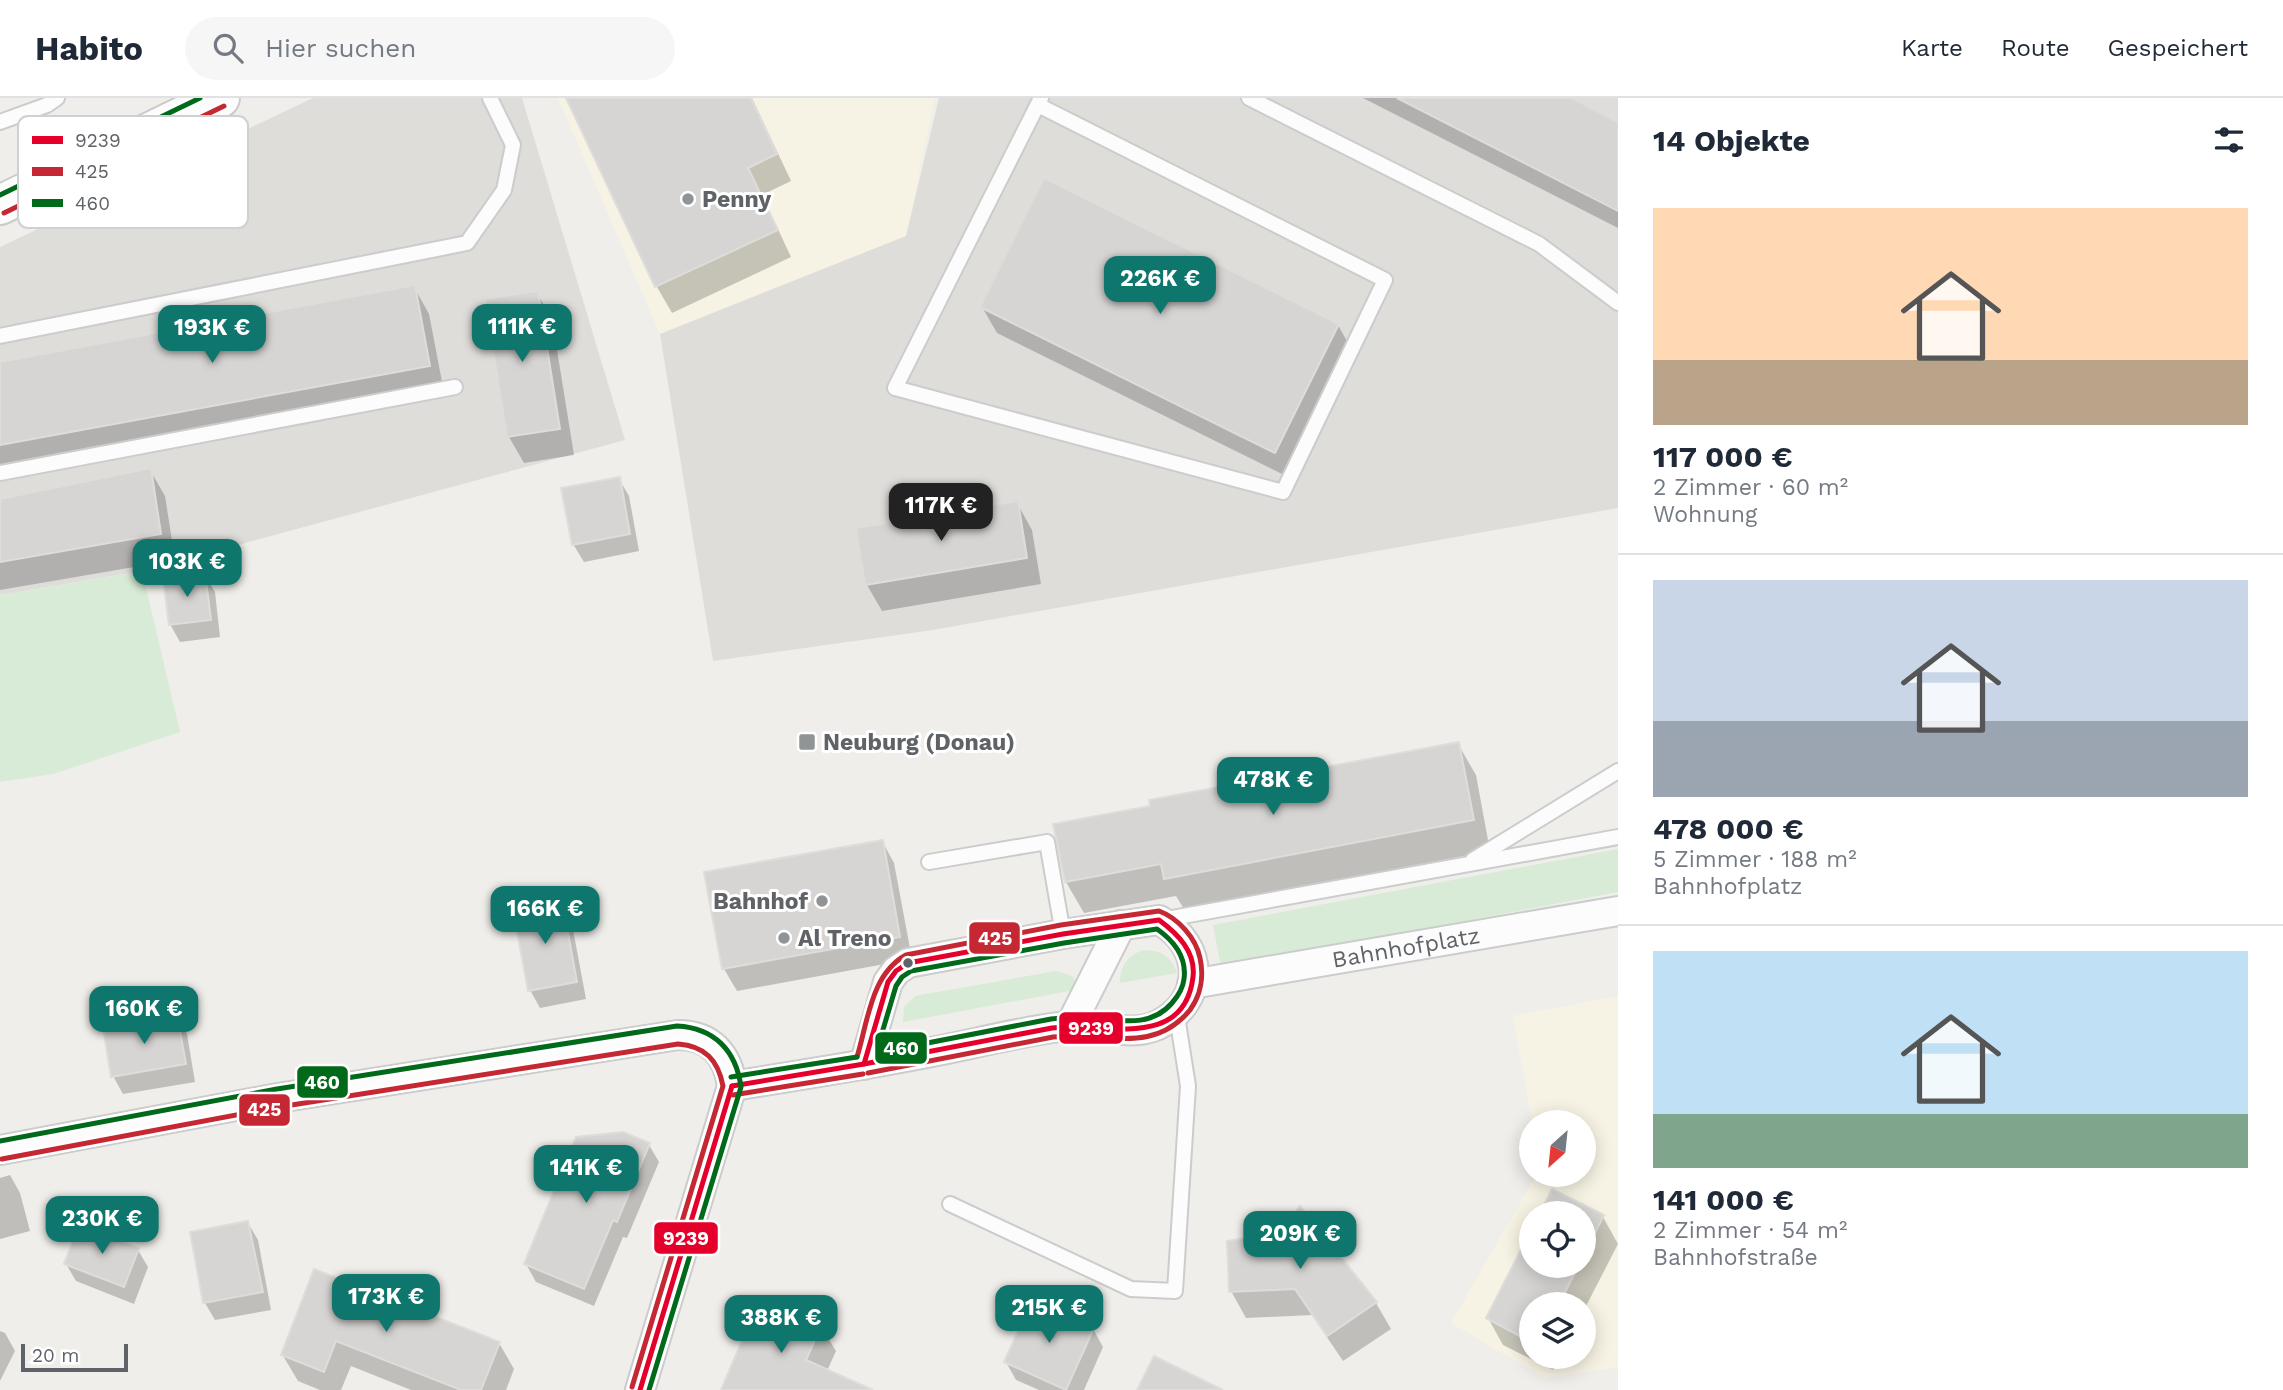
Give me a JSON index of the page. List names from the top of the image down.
{
  "streets": {
    "street": ["Bahnhofplatz"]
  },
  "places": {
    "other": ["Penny", "Bahnhof", "Al Treno"],
    "transit": ["Neuburg (Donau)"]
  },
  "lines": ["transit line 460", "transit line 425", "transit line 9239"],
  "legend": ["9239", "425", "460"],
  "scale_bar": "20 m",
  "north": "bottom left",
  "page": {
    "header": "Habito",
    "search": "Hier suchen",
    "nav": ["Karte", "Route", "Gespeichert"],
    "heading": "14 Objekte",
    "list": [
      {
        "name": "117 000 €",
        "note": "2 Zimmer · 60 m² · Wohnung"
      },
      {
        "name": "478 000 €",
        "note": "5 Zimmer · 188 m² · Bahnhofplatz"
      },
      {
        "name": "141 000 €",
        "note": "2 Zimmer · 54 m² · Bahnhofstraße"
      }
    ],
    "price": [
      "226K €",
      "111K €",
      "193K €",
      "117K €",
      "103K €",
      "478K €",
      "166K €",
      "160K €",
      "141K €",
      "230K €",
      "209K €",
      "173K €",
      "215K €",
      "388K €"
    ],
    "scale": "20 m"
  }
}
